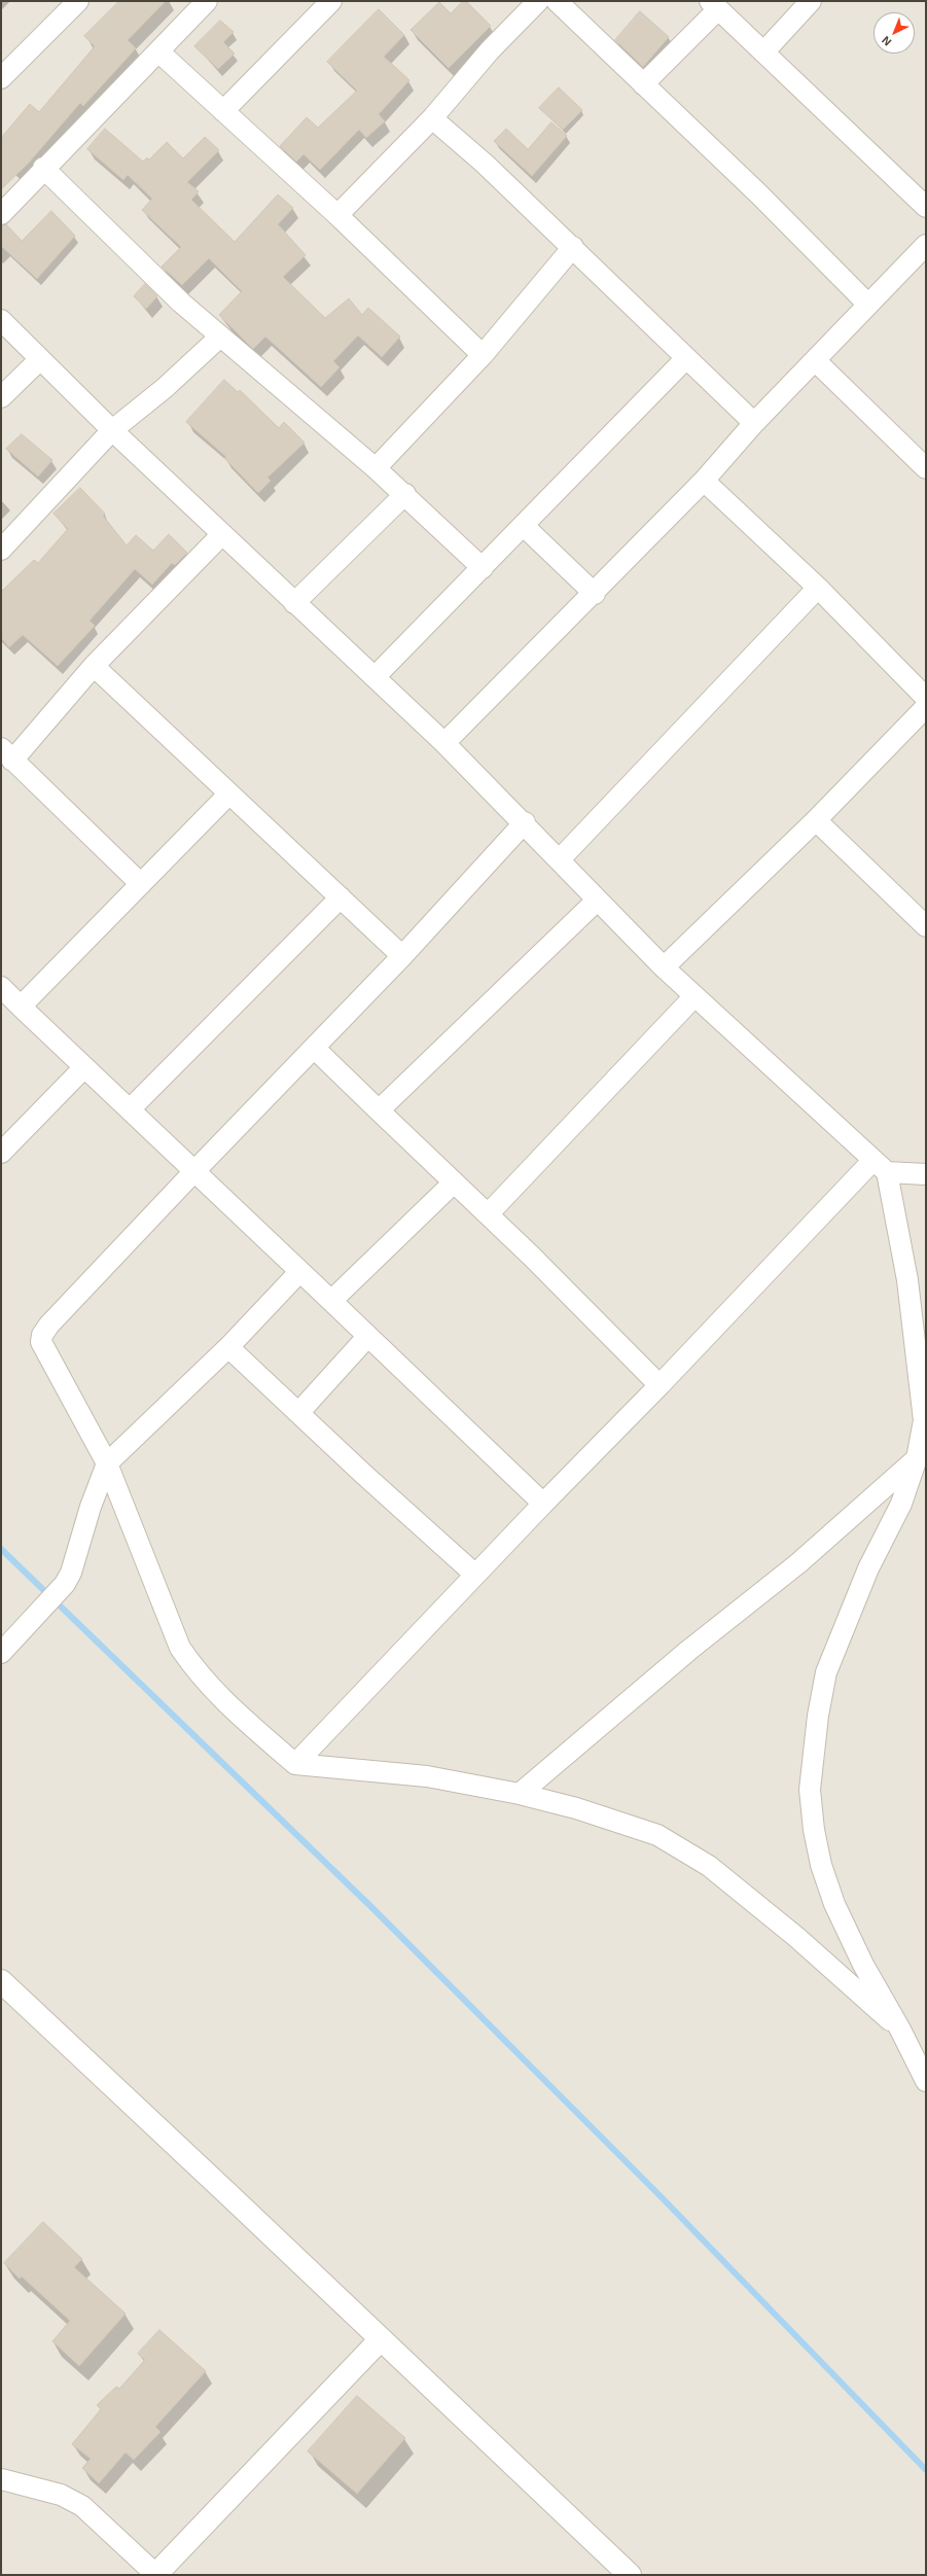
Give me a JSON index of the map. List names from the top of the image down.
{
  "north": "bottom left"
}
